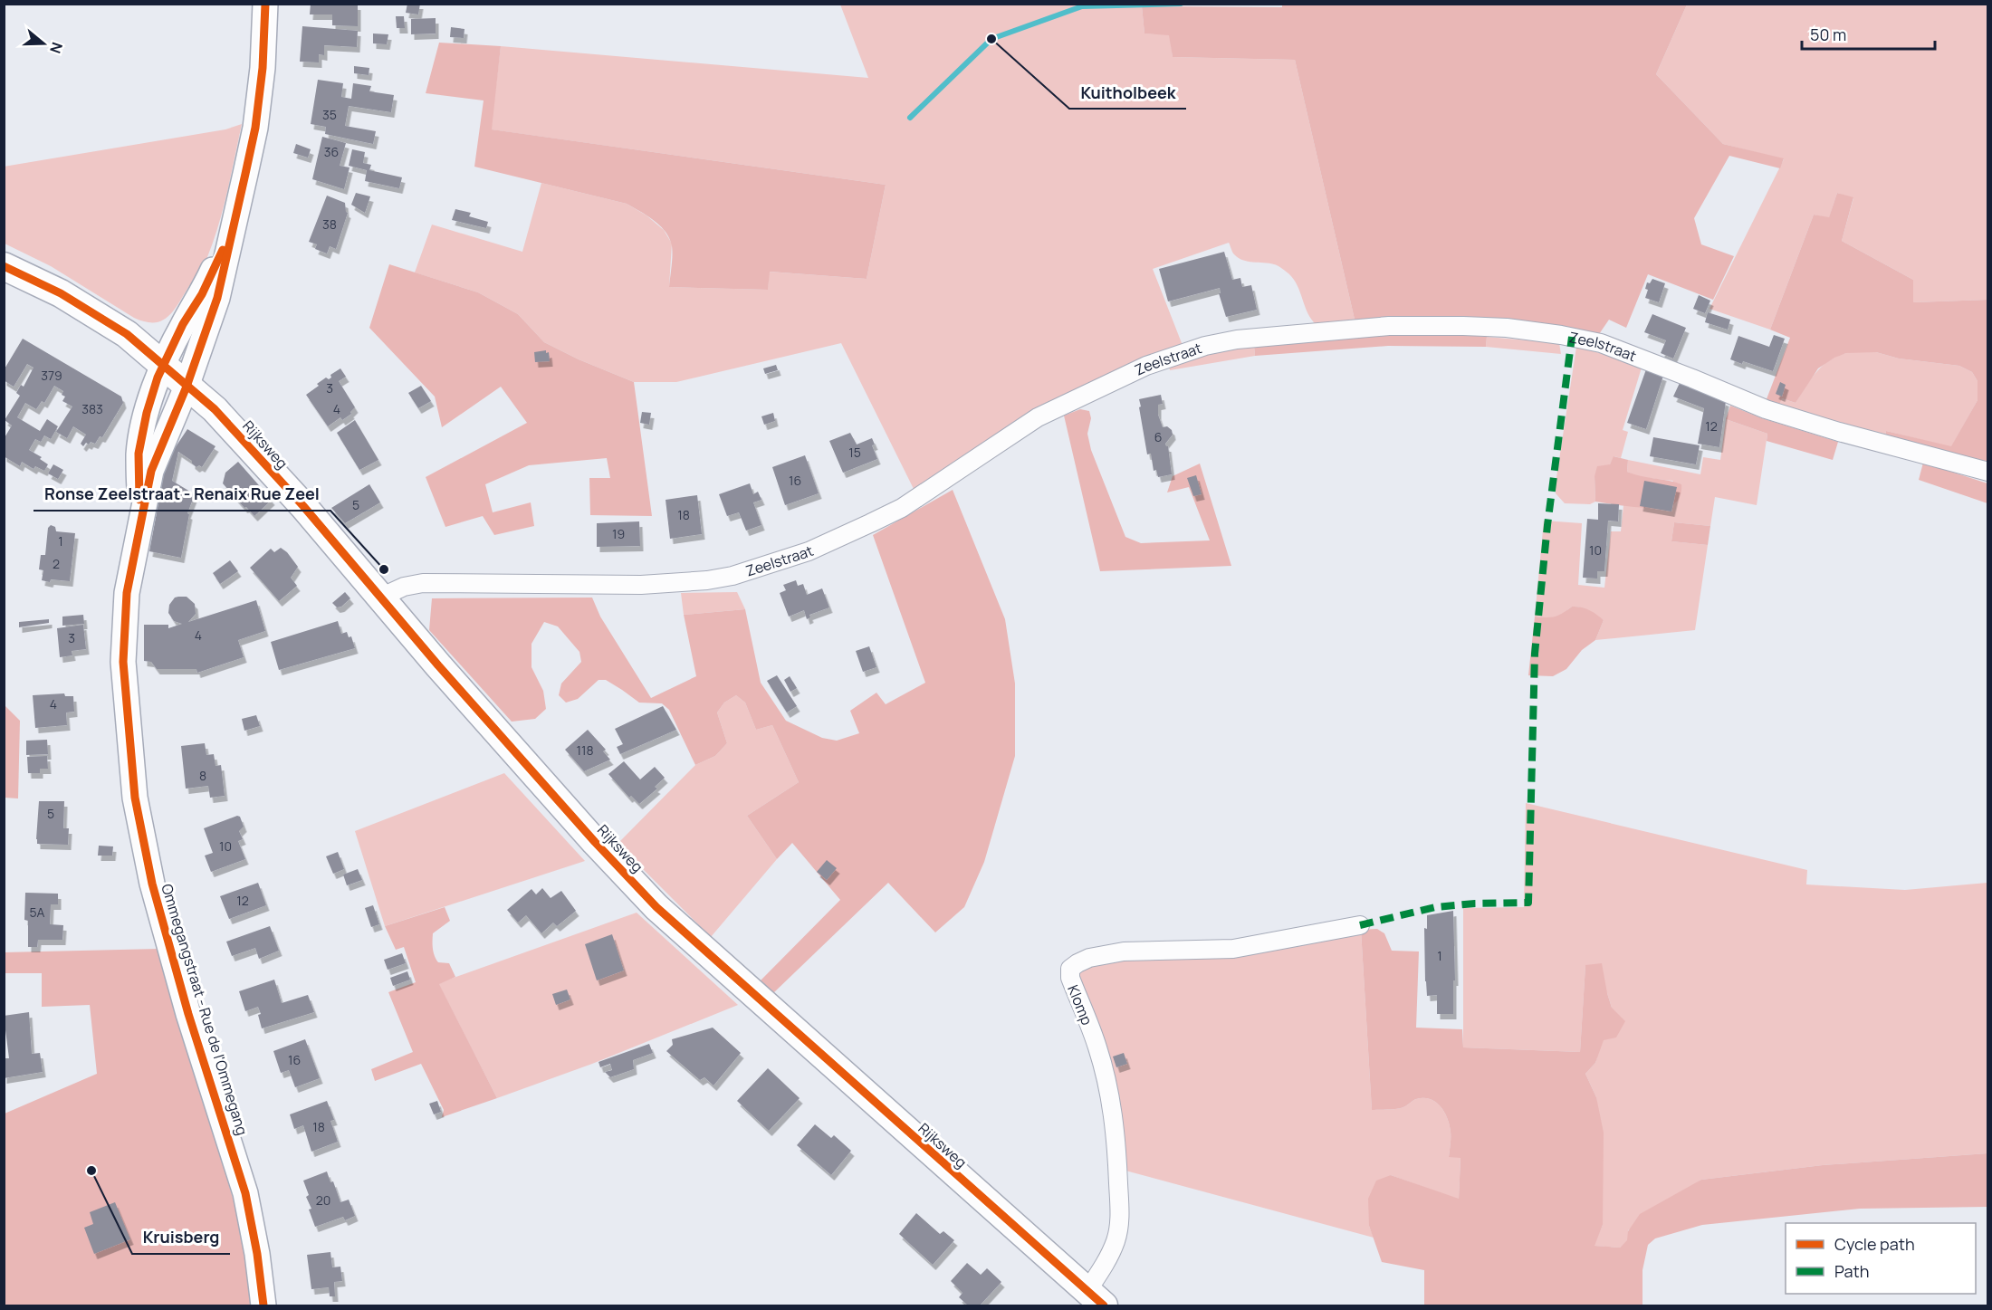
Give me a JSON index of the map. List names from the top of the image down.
{
  "streets": {
    "main road": ["Rijksweg", "Ommegangstraat - Rue de l'Ommegang"],
    "street": ["Zeelstraat", "Klomp"]
  },
  "crossings": [
    ["Zeelstraat", "Rijksweg"],
    ["Rijksweg", "Klomp"],
    ["Rijksweg", "Ommegangstraat - Rue de l'Ommegang"]
  ],
  "places": ["Kuitholbeek", "Ronse Zeelstraat - Renaix Rue Zeel", "Kruisberg"],
  "house_numbers": [
    "35",
    "36",
    "38",
    "379",
    "3",
    "383",
    "4",
    "12",
    "6",
    "15",
    "16",
    "5",
    "18",
    "19",
    "1",
    "10",
    "2",
    "4",
    "3",
    "4",
    "118",
    "8",
    "5",
    "10",
    "12",
    "5A",
    "1",
    "16",
    "18",
    "20"
  ],
  "legend": ["Cycle path", "Path"],
  "scale_bar": "50 m",
  "north": "right"
}
